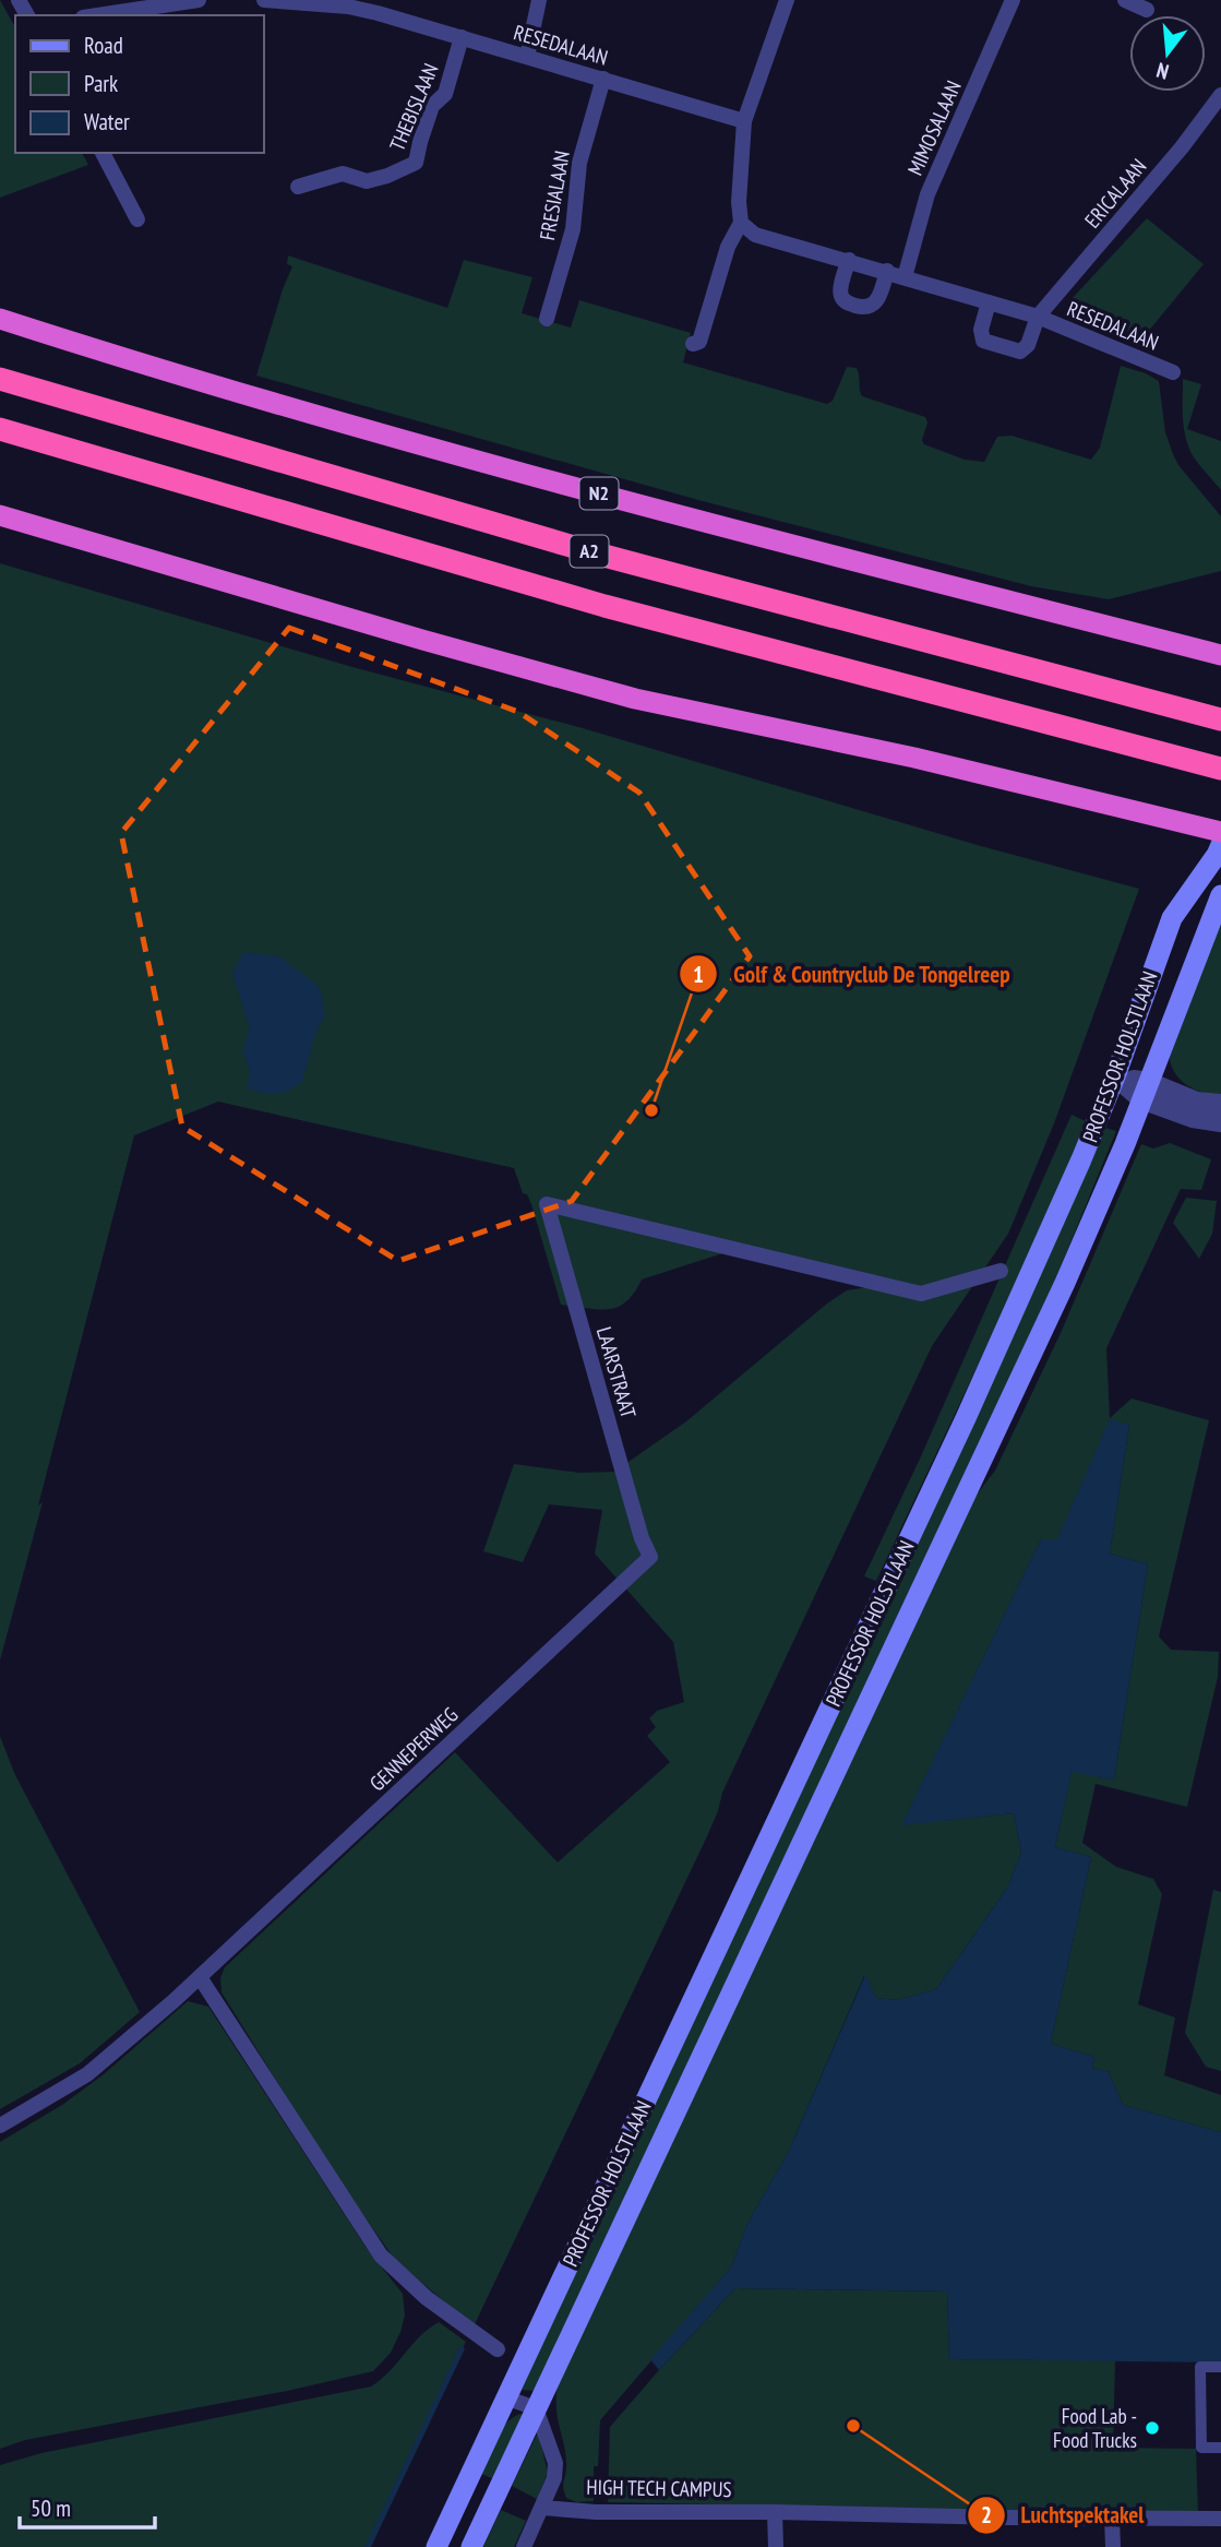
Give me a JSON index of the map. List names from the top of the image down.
{
  "streets": {
    "highway": ["N2", "A2"],
    "main road": ["PROFESSOR HOLSTLAAN"],
    "street": [
      "RESEDALAAN",
      "THEBISLAAN",
      "MIMOSALAAN",
      "ERICALAAN",
      "FRESIALAAN",
      "LAARSTRAAT",
      "GENNEPERWEG",
      "HIGH TECH CAMPUS"
    ]
  },
  "crossings": [
    ["RESEDALAAN", "THEBISLAAN"],
    ["RESEDALAAN", "MIMOSALAAN"],
    ["RESEDALAAN", "ERICALAAN"],
    ["RESEDALAAN", "FRESIALAAN"],
    ["LAARSTRAAT", "GENNEPERWEG"]
  ],
  "places": ["Golf & Countryclub De Tongelreep", "Luchtspektakel", "Food Lab - Food Trucks"],
  "legend": ["Road", "Park", "Water"],
  "scale_bar": "50 m",
  "north": "bottom"
}
